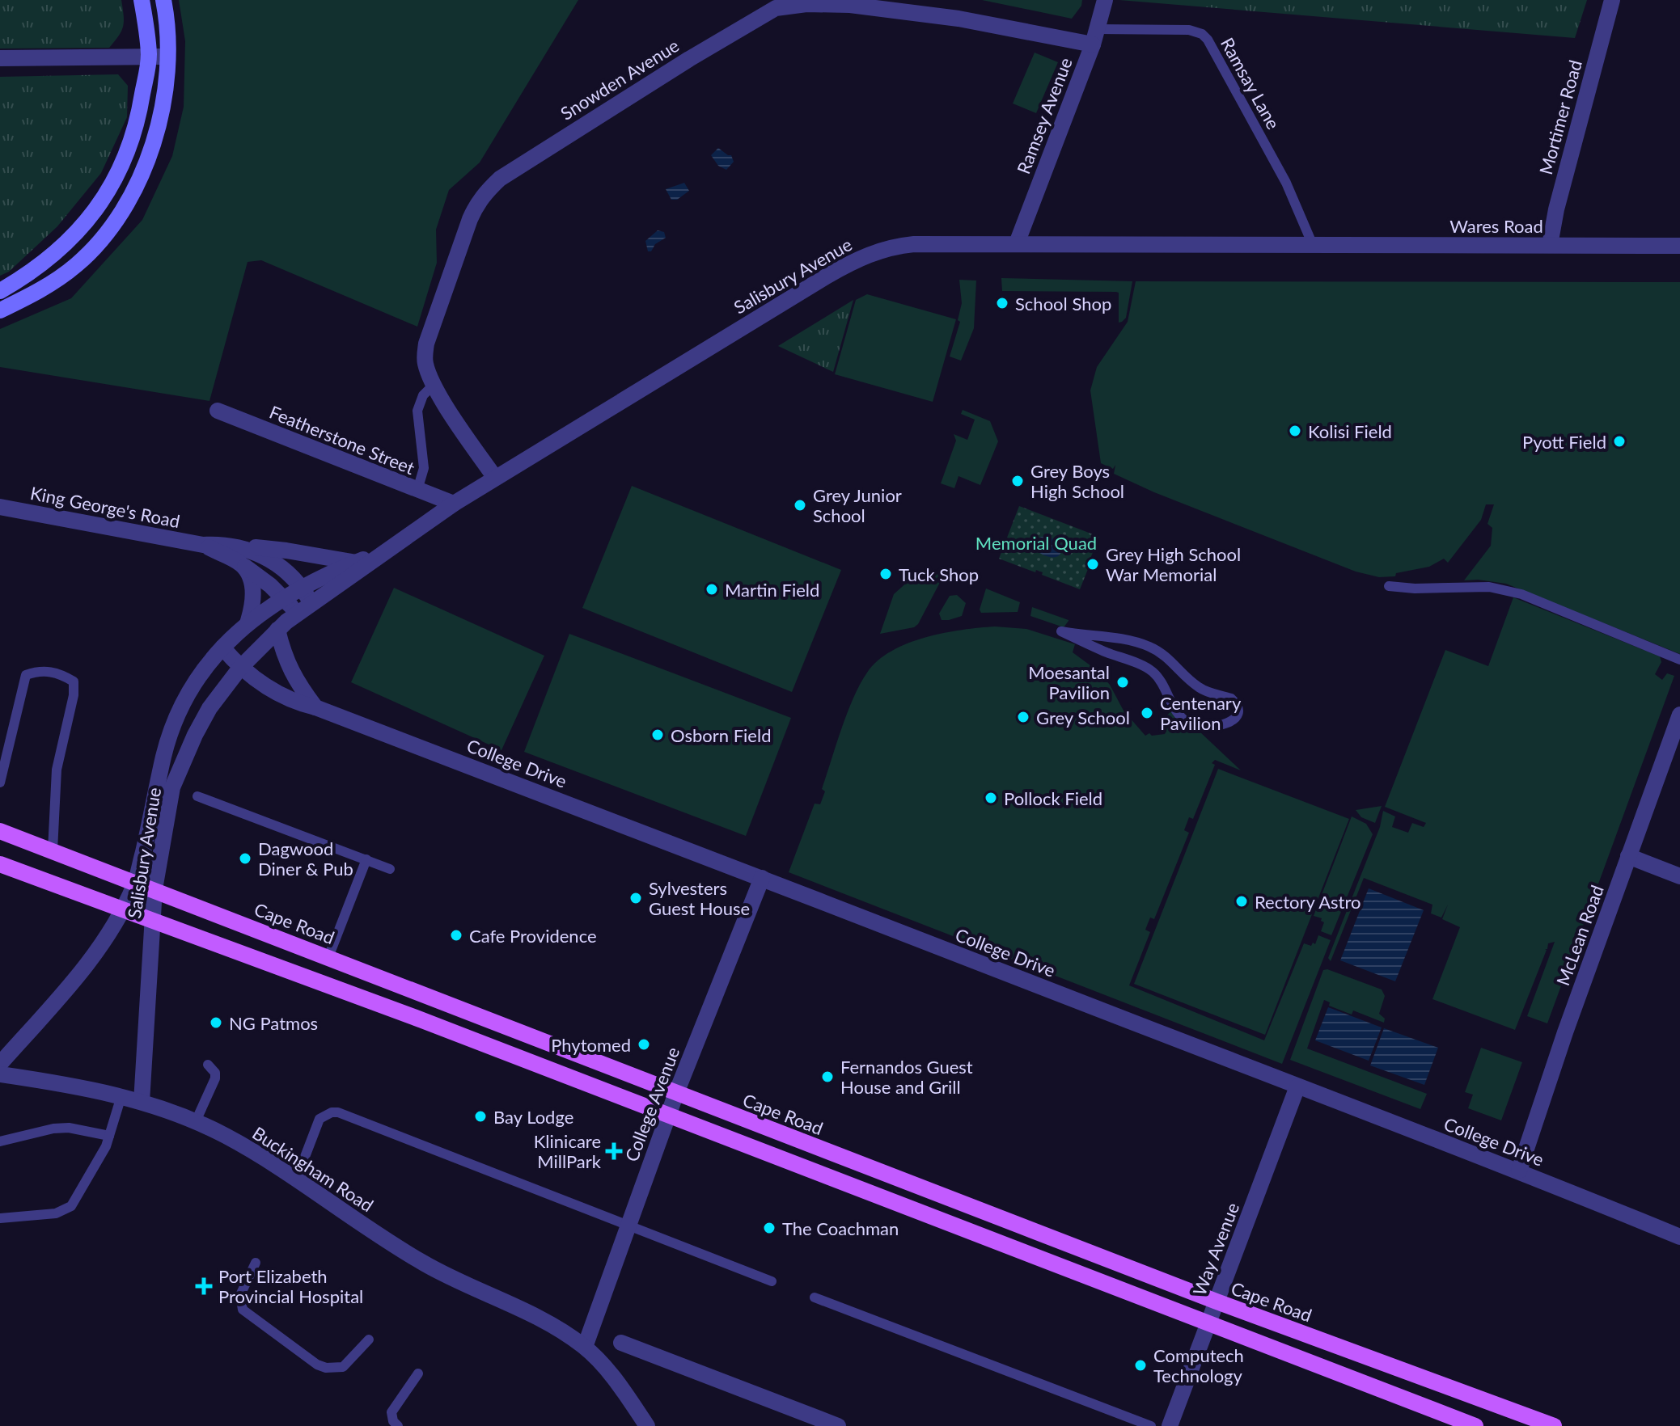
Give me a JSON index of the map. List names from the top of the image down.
{
  "streets": {
    "main road": ["Cape Road"],
    "street": [
      "Snowden Avenue",
      "Ramsey Avenue",
      "Mortimer Road",
      "Wares Road",
      "Salisbury Avenue",
      "Featherstone Street",
      "King George's Road",
      "College Drive",
      "McLean Road",
      "College Avenue",
      "Buckingham Road",
      "Way Avenue"
    ],
    "lane": ["Ramsay Lane"]
  },
  "crossings": [
    ["Snowden Avenue", "Ramsay Lane"],
    ["Snowden Avenue", "Ramsey Avenue"],
    ["Snowden Avenue", "Salisbury Avenue"],
    ["Ramsay Lane", "Ramsey Avenue"],
    ["Ramsay Lane", "Wares Road"],
    ["Ramsay Lane", "Salisbury Avenue"],
    ["Ramsey Avenue", "Salisbury Avenue"],
    ["Mortimer Road", "Wares Road"],
    ["Wares Road", "Salisbury Avenue"],
    ["Salisbury Avenue", "Featherstone Street"],
    ["Salisbury Avenue", "King George's Road"],
    ["Salisbury Avenue", "College Drive"],
    ["Salisbury Avenue", "Cape Road"],
    ["Salisbury Avenue", "Buckingham Road"],
    ["College Drive", "McLean Road"],
    ["College Drive", "College Avenue"],
    ["College Drive", "Way Avenue"],
    ["Cape Road", "College Avenue"],
    ["Cape Road", "Way Avenue"],
    ["College Avenue", "Buckingham Road"]
  ],
  "parks": ["Memorial Quad"],
  "places": {
    "other": [
      "School Shop",
      "Kolisi Field",
      "Pyott Field",
      "Grey Boys High School",
      "Grey Junior School",
      "Grey High School War Memorial",
      "Tuck Shop",
      "Martin Field",
      "Moesantal Pavilion",
      "Centenary Pavilion",
      "Grey School",
      "Osborn Field",
      "Pollock Field",
      "Dagwood Diner & Pub",
      "Sylvesters Guest House",
      "Rectory Astro",
      "Cafe Providence",
      "NG Patmos",
      "Phytomed",
      "Fernandos Guest House and Grill",
      "Bay Lodge",
      "The Coachman",
      "Computech Technology"
    ],
    "health": ["Klinicare MillPark", "Port Elizabeth Provincial Hospital"]
  }
}
